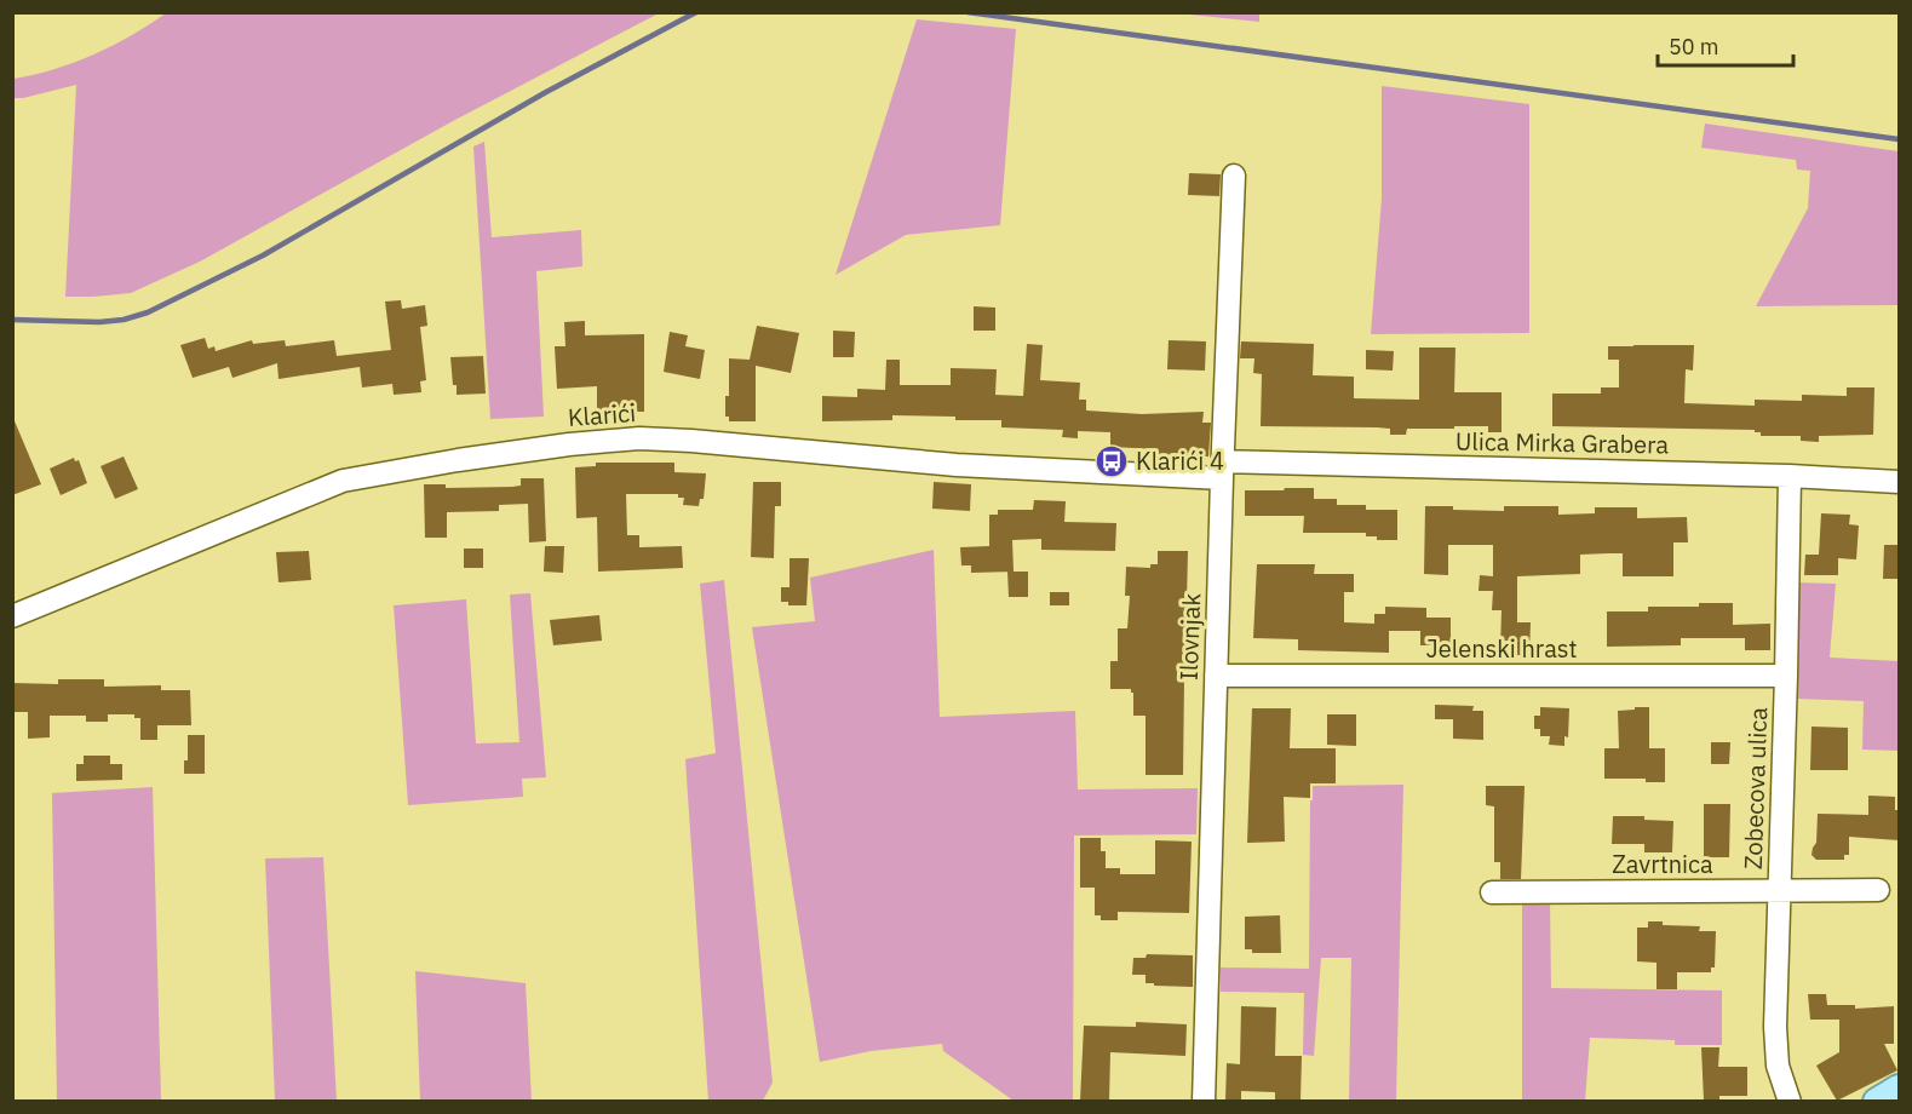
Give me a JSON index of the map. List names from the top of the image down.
{
  "streets": {
    "street": [
      "Klarići",
      "Ulica Mirka Grabera",
      "Ilovnjak",
      "Jelenski hrast",
      "Zobecova ulica",
      "Zavrtnica"
    ]
  },
  "crossings": [
    ["Klarići", "Ulica Mirka Grabera"],
    ["Klarići", "Ilovnjak"],
    ["Ulica Mirka Grabera", "Ilovnjak"],
    ["Ulica Mirka Grabera", "Zobecova ulica"],
    ["Ilovnjak", "Jelenski hrast"],
    ["Jelenski hrast", "Zobecova ulica"],
    ["Zobecova ulica", "Zavrtnica"]
  ],
  "places": {
    "bus stop": ["Klarići 4"]
  },
  "scale_bar": "50 m"
}
